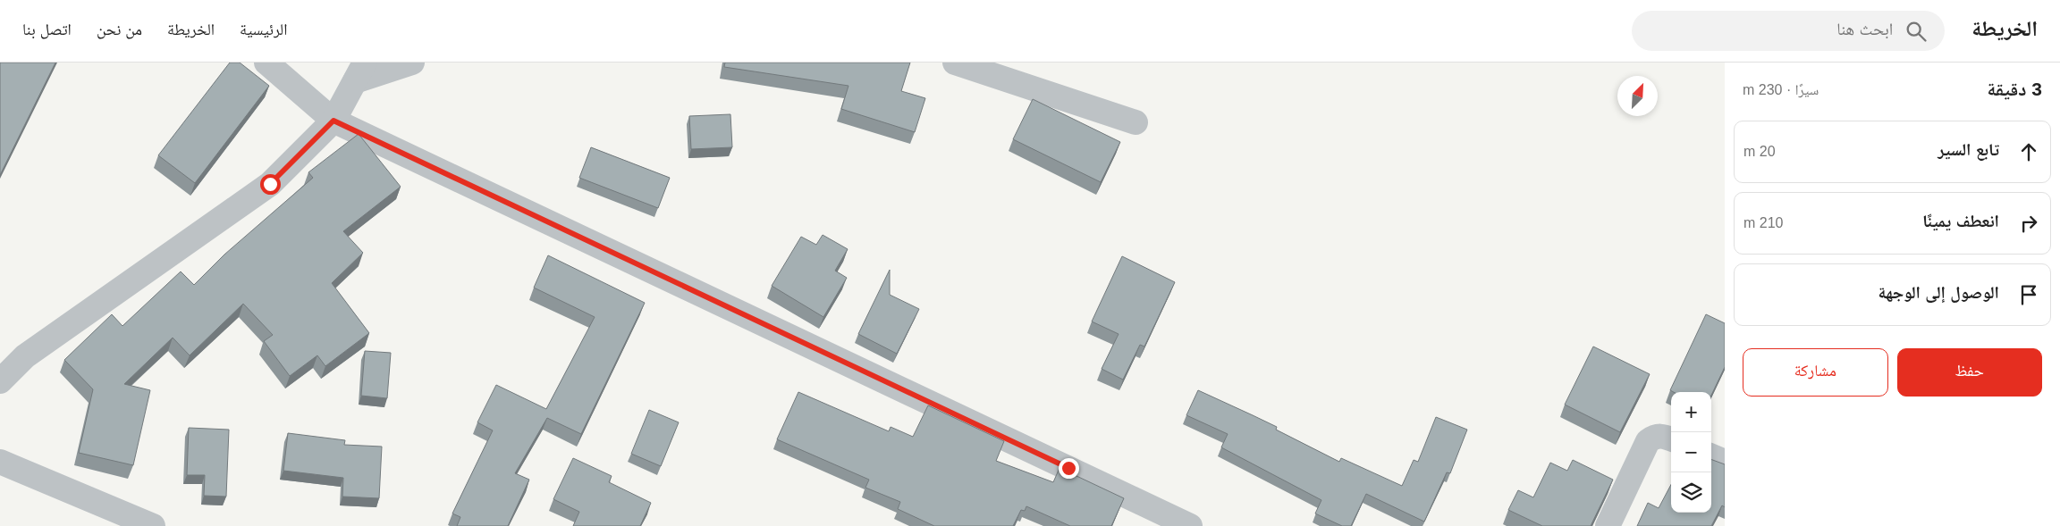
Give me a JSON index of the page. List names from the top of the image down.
{
  "north": "top right",
  "page": {
    "header": "الخريطة",
    "search": "ابحث هنا",
    "nav": [
      "الرئيسية",
      "الخريطة",
      "من نحن",
      "اتصل بنا"
    ],
    "heading": ["3 دقيقة", "سيرًا · 230 m"],
    "list": [
      ["تابع السير", "20 m"],
      ["انعطف يمينًا", "210 m"],
      "الوصول إلى الوجهة"
    ],
    "buttons": ["حفظ", "مشاركة"],
    "map_buttons": ["+", "−"]
  }
}
